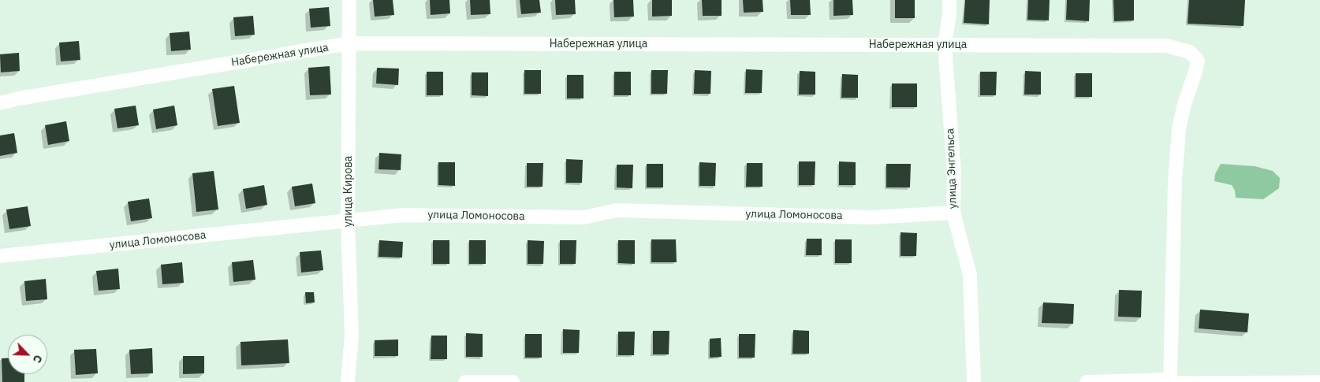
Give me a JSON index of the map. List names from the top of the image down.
{
  "streets": {
    "street": [
      "Набережная улица",
      "улица Энгельса",
      "улица Кирова",
      "улица Ломоносова"
    ]
  },
  "crossings": [
    ["Набережная улица", "улица Энгельса"],
    ["Набережная улица", "улица Кирова"],
    ["улица Энгельса", "улица Ломоносова"],
    ["улица Кирова", "улица Ломоносова"]
  ],
  "north": "bottom right"
}
